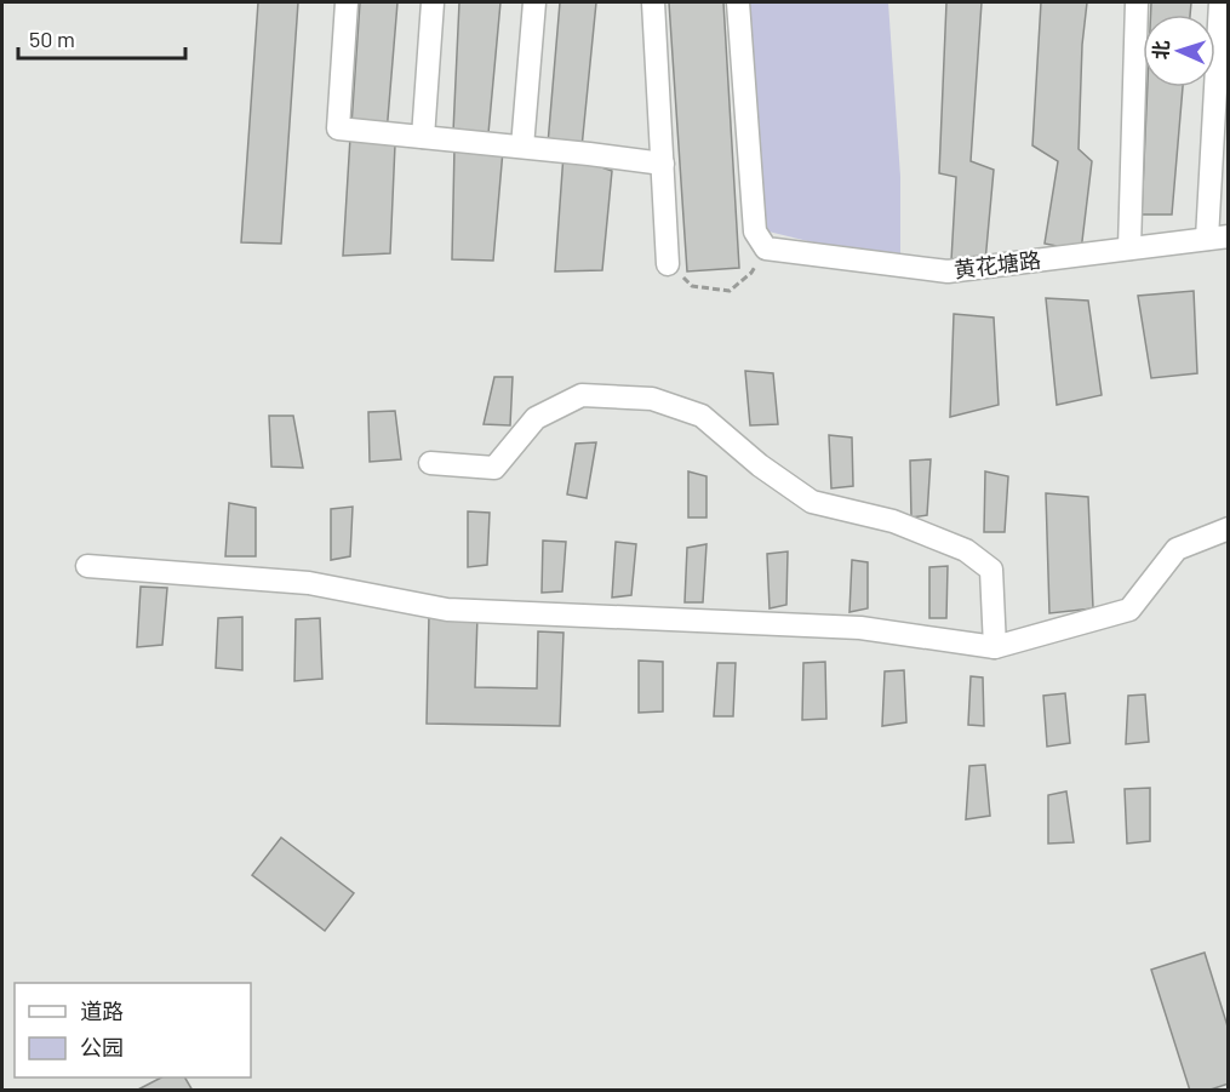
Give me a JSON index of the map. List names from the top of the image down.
{
  "streets": {
    "street": ["黄花塘路"]
  },
  "legend": ["道路", "公园"],
  "scale_bar": "50 m",
  "north": "left"
}
